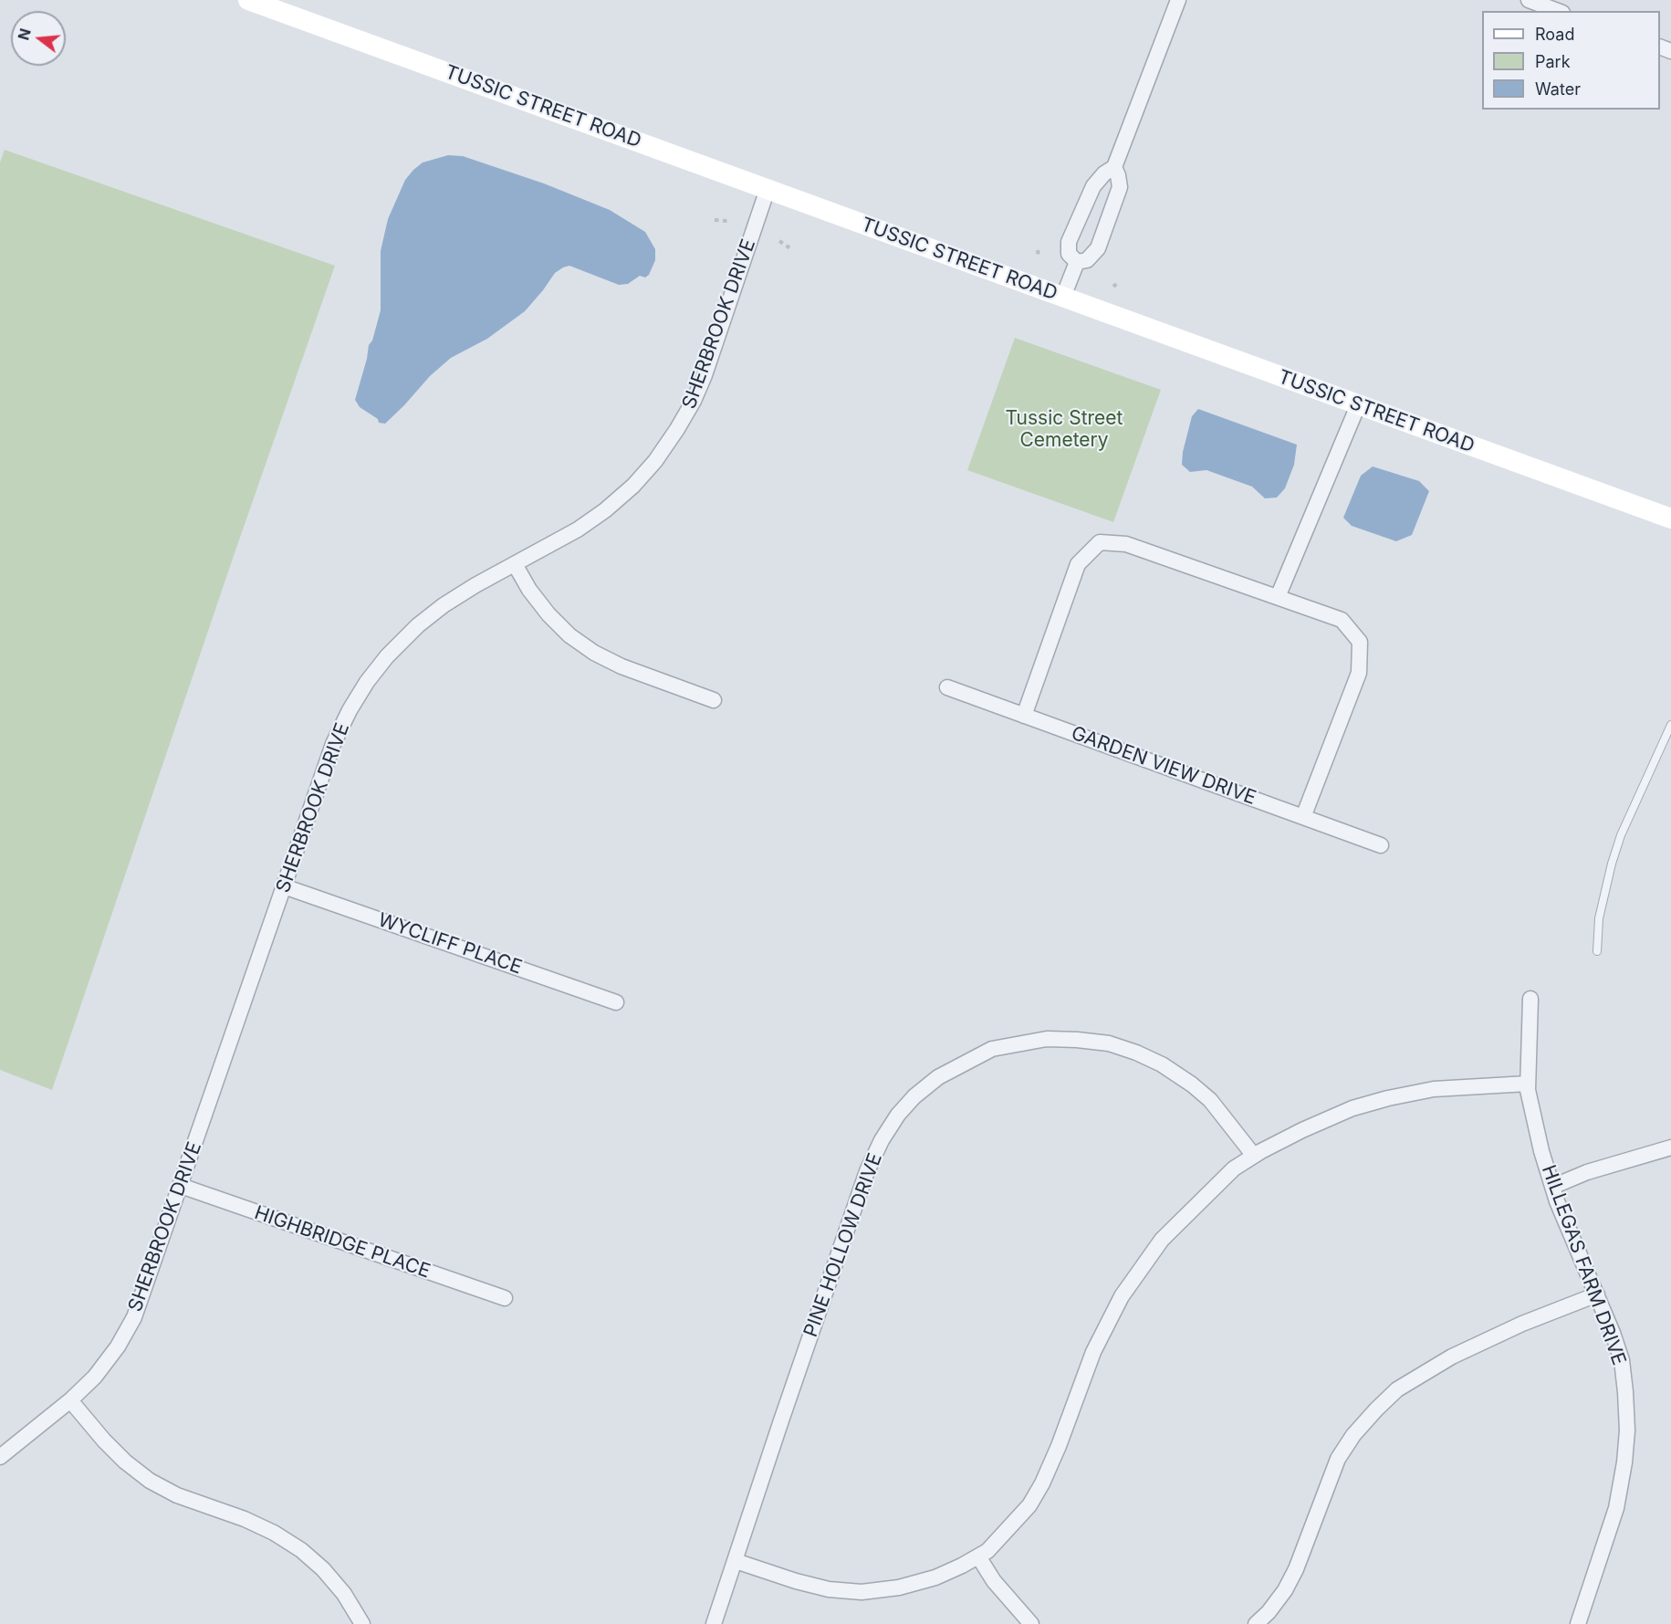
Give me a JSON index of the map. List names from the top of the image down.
{
  "streets": {
    "main road": ["TUSSIC STREET ROAD"],
    "street": [
      "SHERBROOK DRIVE",
      "GARDEN VIEW DRIVE",
      "WYCLIFF PLACE",
      "HIGHBRIDGE PLACE",
      "PINE HOLLOW DRIVE",
      "HILLEGAS FARM DRIVE"
    ]
  },
  "crossings": [
    ["TUSSIC STREET ROAD", "SHERBROOK DRIVE"],
    ["SHERBROOK DRIVE", "WYCLIFF PLACE"],
    ["SHERBROOK DRIVE", "HIGHBRIDGE PLACE"]
  ],
  "parks": ["Tussic Street Cemetery"],
  "legend": ["Road", "Park", "Water"],
  "north": "left"
}
